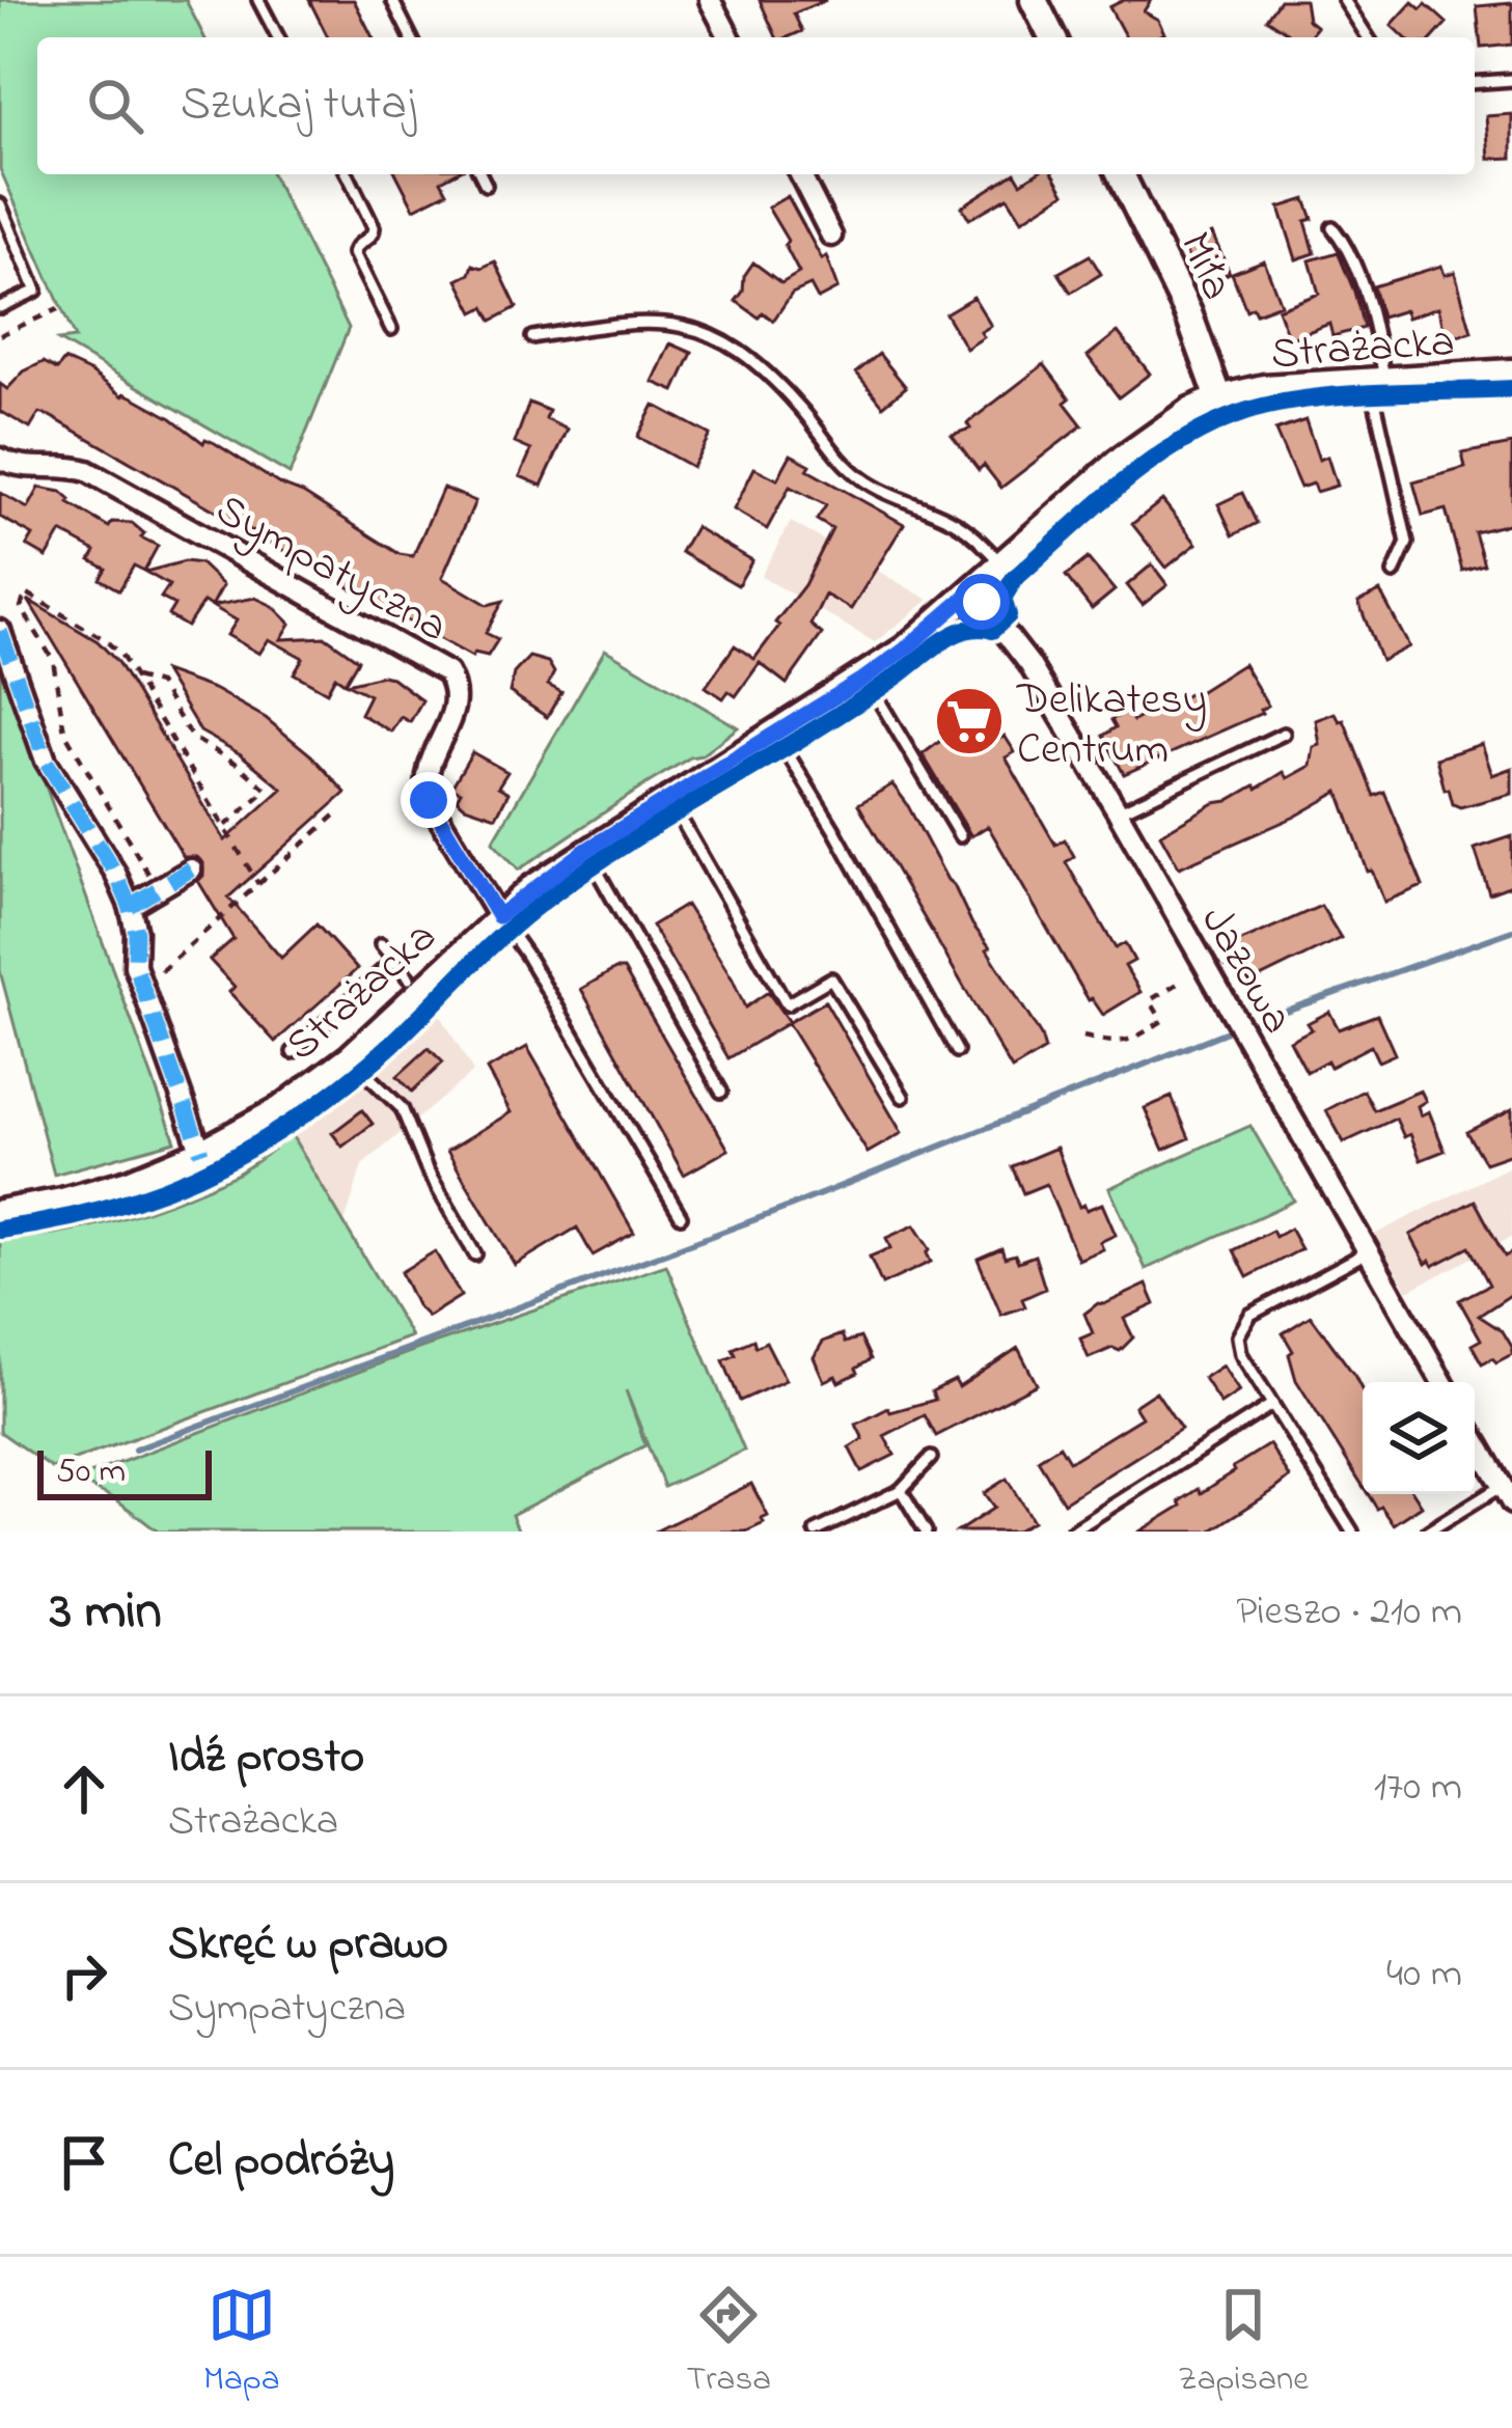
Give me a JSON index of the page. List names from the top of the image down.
{
  "streets": {
    "street": [
      "Miła",
      "Strażacka",
      "Sympatyczna",
      "Jazowa"
    ]
  },
  "crossings": [
    ["Miła", "Strażacka"],
    ["Strażacka", "Sympatyczna"],
    ["Strażacka", "Jazowa"]
  ],
  "places": {
    "supermarket": ["Delikatesy Centrum"]
  },
  "scale_bar": "50 m",
  "page": {
    "search": "Szukaj tutaj",
    "scale": "50 m",
    "heading": ["3 min", "Pieszo · 210 m"],
    "list": [
      ["Idź prosto", "Strażacka", "170 m"],
      ["Skręć w prawo", "Sympatyczna", "40 m"],
      "Cel podróży"
    ],
    "nav": ["Mapa", "Trasa", "Zapisane"]
  }
}
